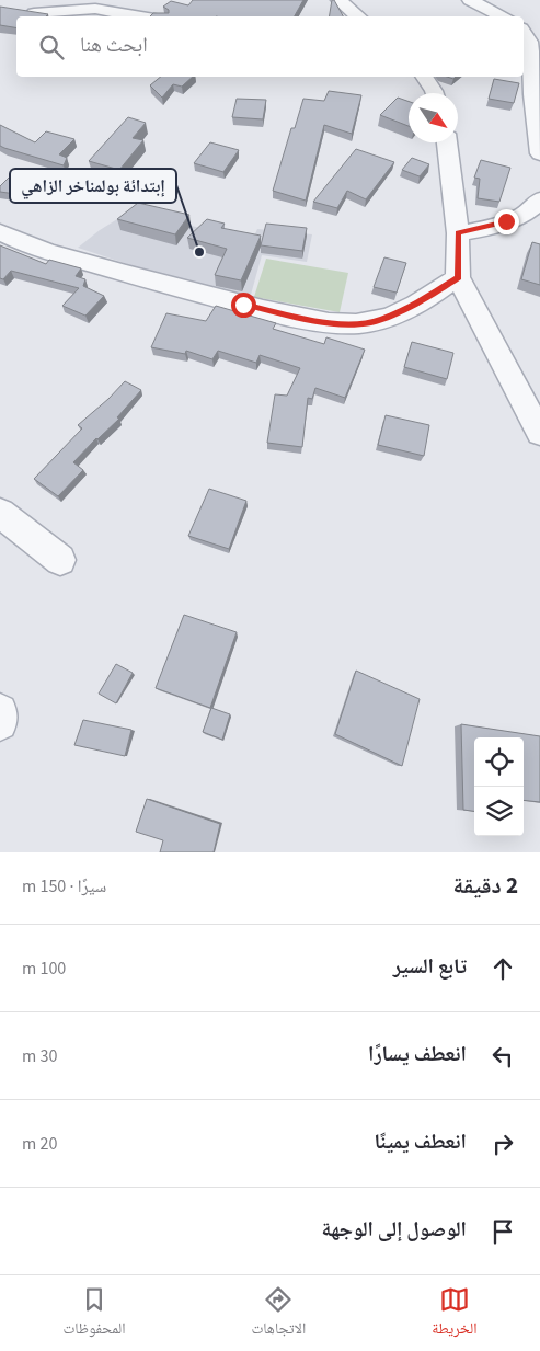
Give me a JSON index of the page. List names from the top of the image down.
{
  "places": ["إبتدائة بولمناخر الزاهي"],
  "north": "bottom right",
  "page": {
    "search": "ابحث هنا",
    "heading": ["2 دقيقة", "سيرًا · 150 m"],
    "list": [
      ["تابع السير", "100 m"],
      ["انعطف يسارًا", "30 m"],
      ["انعطف يمينًا", "20 m"],
      "الوصول إلى الوجهة"
    ],
    "nav": ["الخريطة", "الاتجاهات", "المحفوظات"]
  }
}
